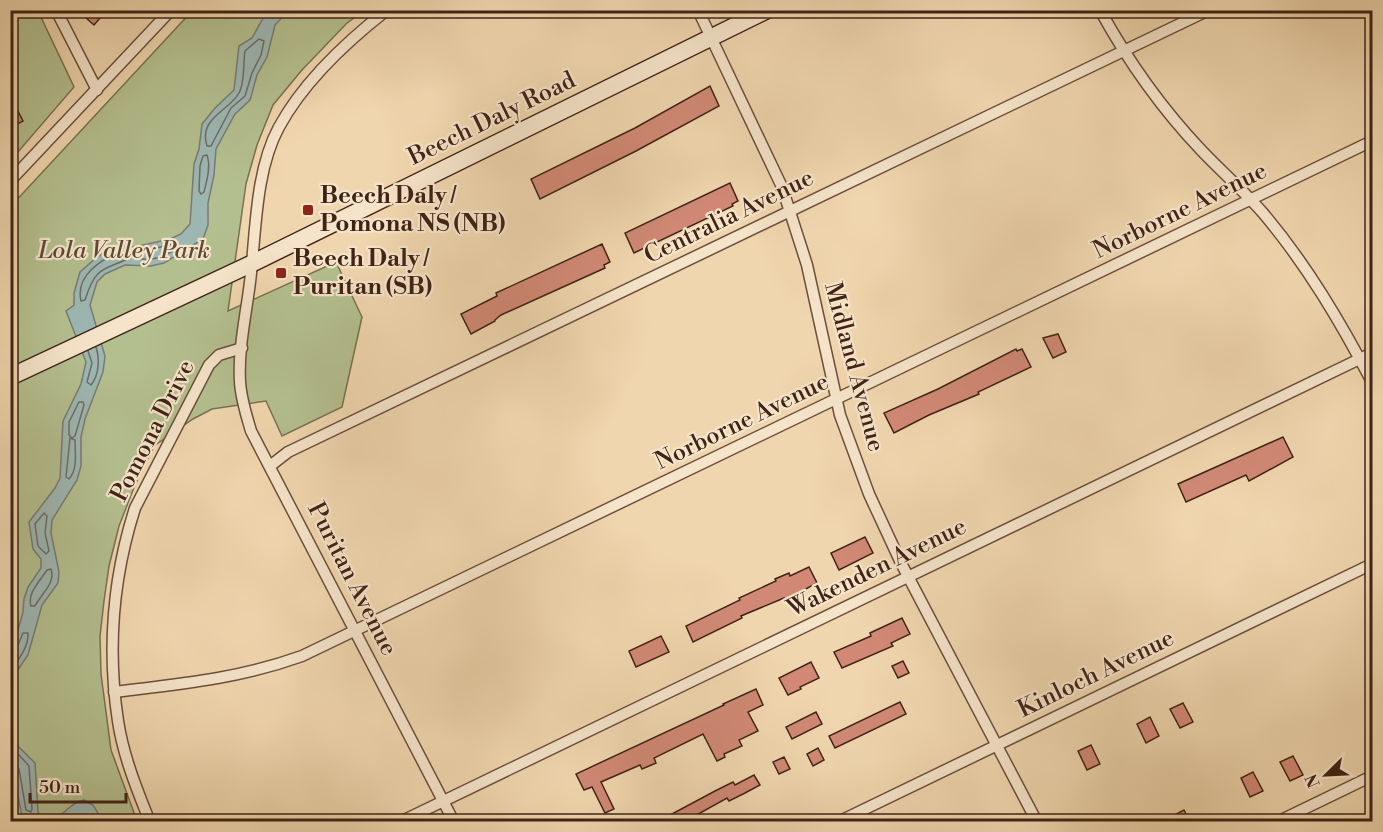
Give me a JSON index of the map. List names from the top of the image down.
{
  "streets": {
    "main road": ["Beech Daly Road"],
    "street": [
      "Norborne Avenue",
      "Centralia Avenue",
      "Midland Avenue",
      "Pomona Drive",
      "Wakenden Avenue",
      "Puritan Avenue",
      "Kinloch Avenue"
    ]
  },
  "crossings": [
    ["Beech Daly Road", "Midland Avenue"],
    ["Norborne Avenue", "Midland Avenue"],
    ["Norborne Avenue", "Pomona Drive"],
    ["Norborne Avenue", "Puritan Avenue"],
    ["Centralia Avenue", "Midland Avenue"],
    ["Centralia Avenue", "Puritan Avenue"],
    ["Midland Avenue", "Wakenden Avenue"],
    ["Midland Avenue", "Kinloch Avenue"],
    ["Pomona Drive", "Puritan Avenue"],
    ["Wakenden Avenue", "Puritan Avenue"]
  ],
  "parks": ["Lola Valley Park"],
  "places": {
    "transit": ["Beech Daly / Pomona NS (NB)", "Beech Daly / Puritan (SB)"]
  },
  "scale_bar": "50 m",
  "north": "bottom left"
}
